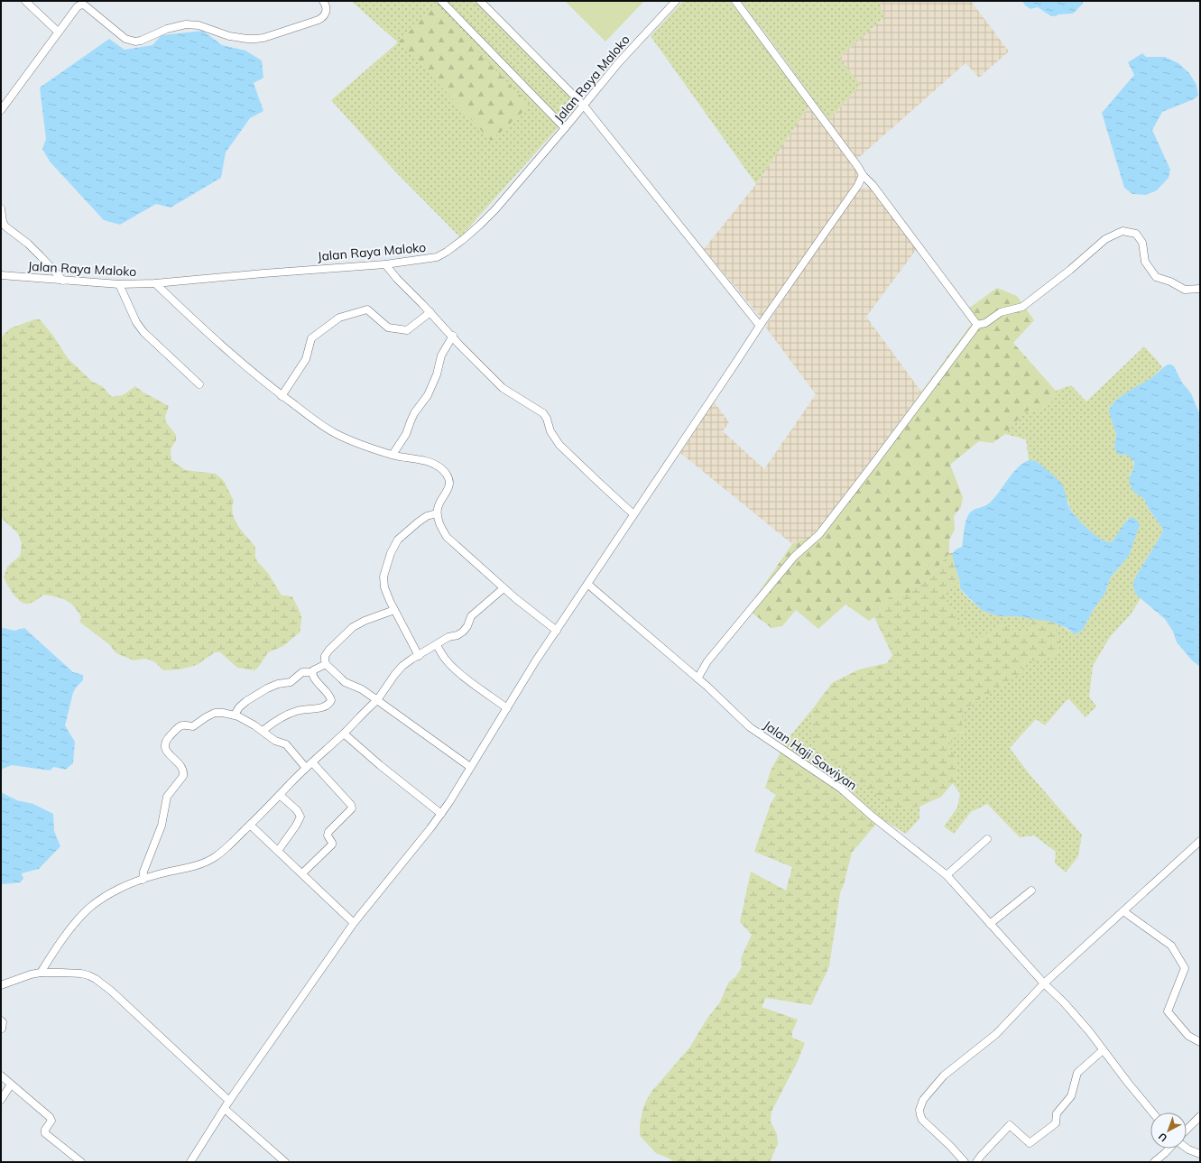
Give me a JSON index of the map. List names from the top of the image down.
{
  "streets": {
    "street": ["Jalan Raya Maloko", "Jalan Haji Sawiyan"]
  },
  "north": "bottom left"
}
